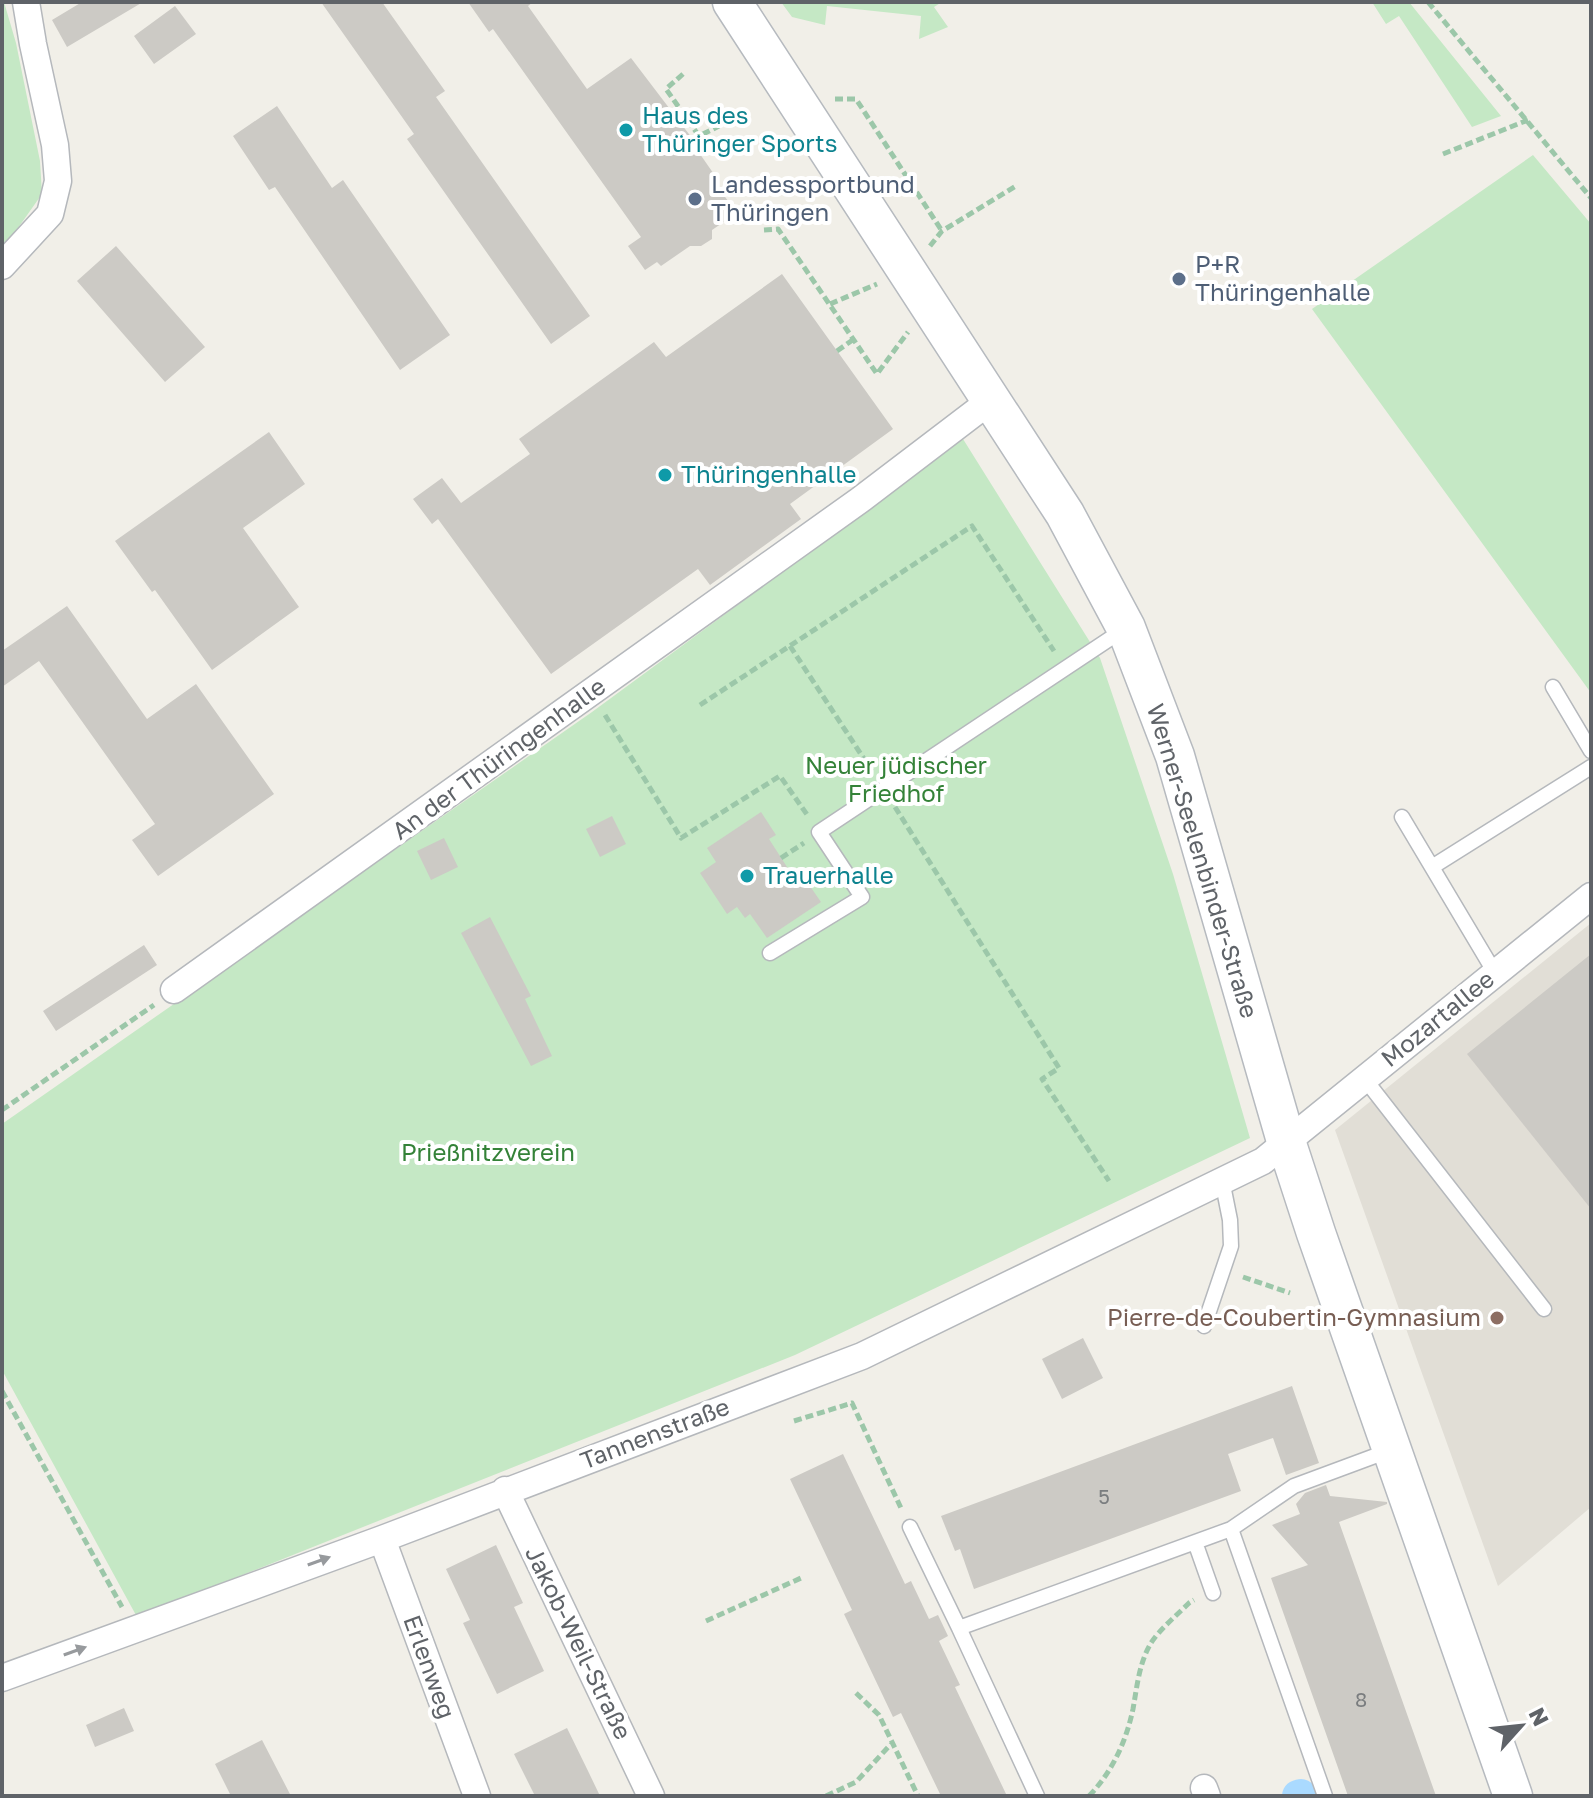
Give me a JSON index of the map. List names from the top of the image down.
{
  "streets": {
    "street": [
      "An der Thüringenhalle",
      "Werner-Seelenbinder-Straße",
      "Mozartallee",
      "Tannenstraße",
      "Jakob-Weil-Straße",
      "Erlenweg"
    ]
  },
  "crossings": [
    ["An der Thüringenhalle", "Werner-Seelenbinder-Straße"],
    ["Werner-Seelenbinder-Straße", "Mozartallee"],
    ["Werner-Seelenbinder-Straße", "Tannenstraße"],
    ["Mozartallee", "Tannenstraße"],
    ["Tannenstraße", "Jakob-Weil-Straße"],
    ["Tannenstraße", "Erlenweg"]
  ],
  "parks": ["Neuer jüdischer Friedhof", "Prießnitzverein"],
  "places": [
    "Haus des Thüringer Sports",
    "Landessportbund Thüringen",
    "P+R Thüringenhalle",
    "Thüringenhalle",
    "Trauerhalle",
    "Pierre-de-Coubertin-Gymnasium"
  ],
  "house_numbers": ["5", "8"],
  "north": "top right"
}
